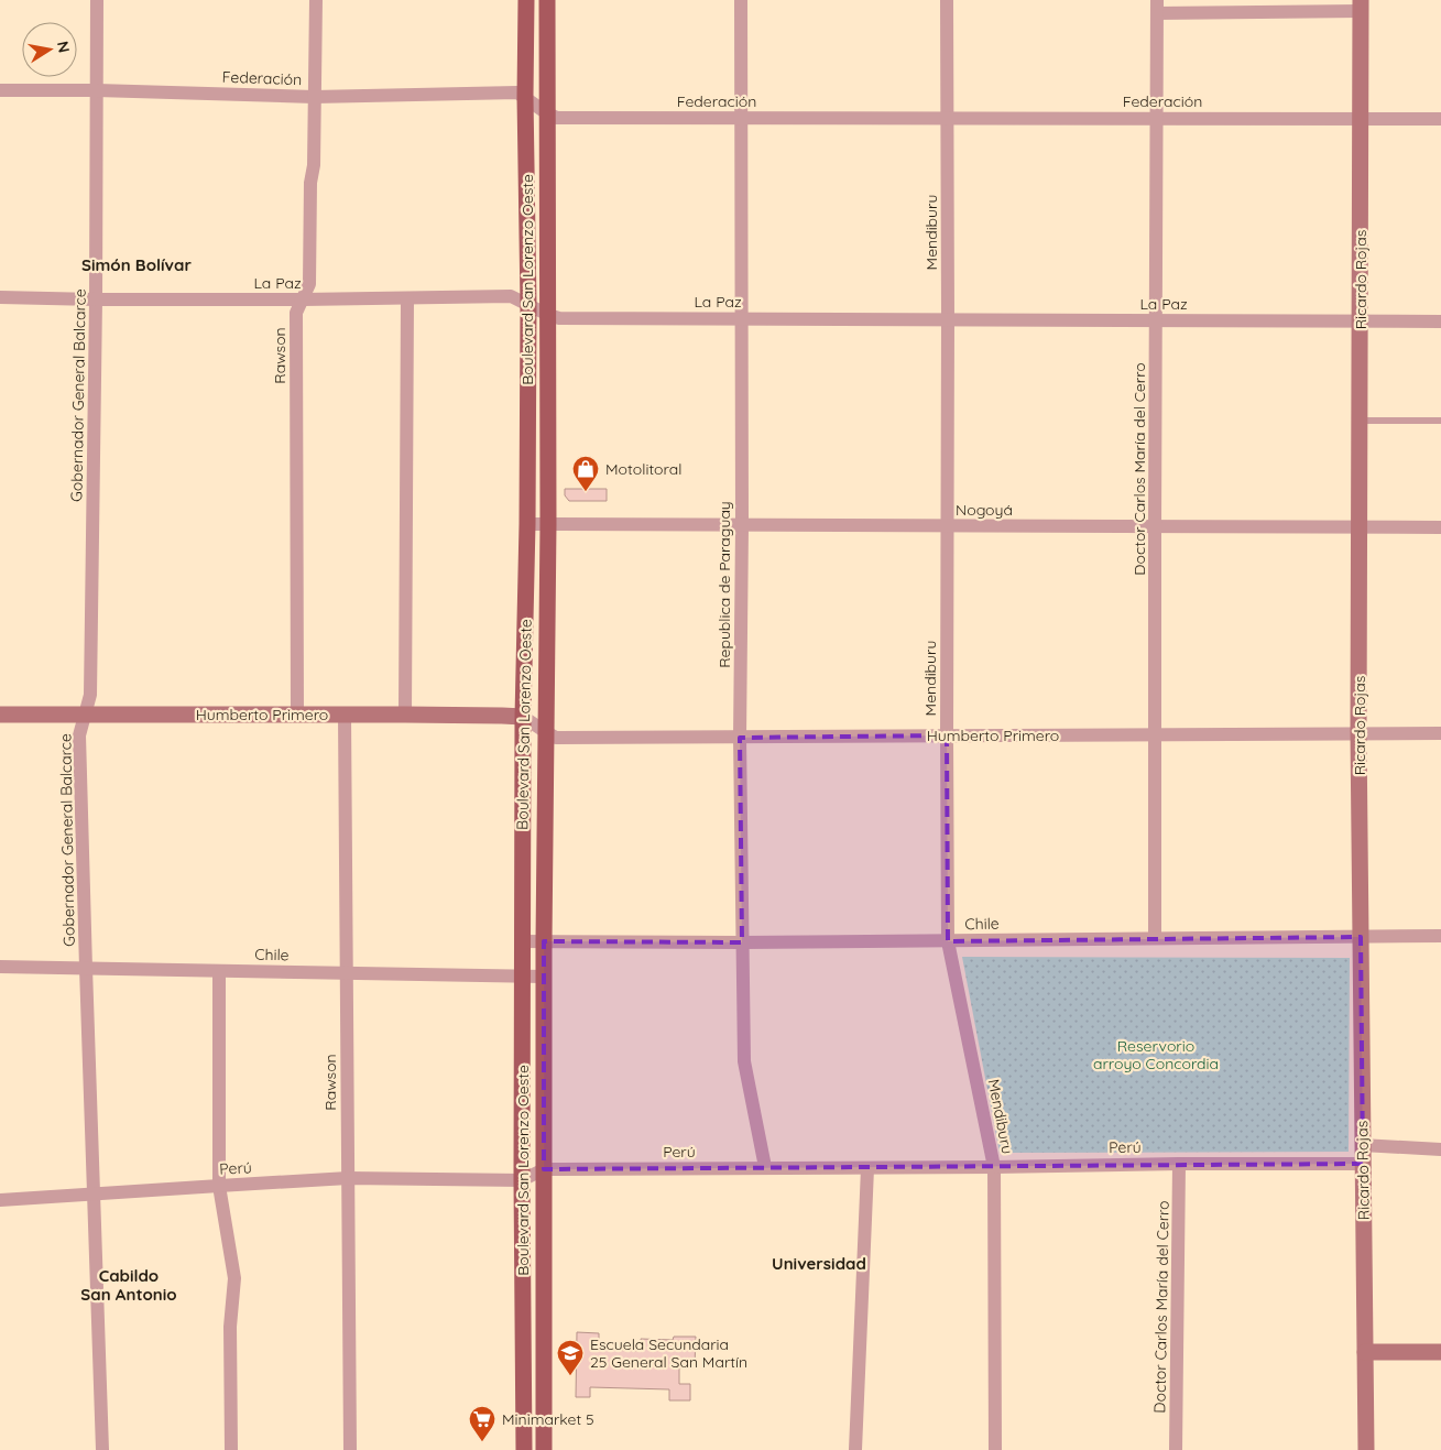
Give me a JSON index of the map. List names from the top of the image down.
{
  "streets": {
    "main road": ["Boulevard San Lorenzo Oeste"],
    "street": [
      "Federación",
      "Mendiburu",
      "Ricardo Rojas",
      "La Paz",
      "Rawson",
      "Gobernador General Balcarce",
      "Doctor Carlos María del Cerro",
      "Nogoyá",
      "Republica de Paraguay",
      "Humberto Primero",
      "Chile",
      "Perú"
    ]
  },
  "crossings": [
    ["Federación", "Mendiburu"],
    ["Federación", "Boulevard San Lorenzo Oeste"],
    ["Federación", "Ricardo Rojas"],
    ["Federación", "Rawson"],
    ["Federación", "Gobernador General Balcarce"],
    ["Federación", "Doctor Carlos María del Cerro"],
    ["Federación", "Republica de Paraguay"],
    ["Mendiburu", "La Paz"],
    ["Mendiburu", "Nogoyá"],
    ["Mendiburu", "Humberto Primero"],
    ["Mendiburu", "Chile"],
    ["Mendiburu", "Perú"],
    ["Boulevard San Lorenzo Oeste", "La Paz"],
    ["Boulevard San Lorenzo Oeste", "Nogoyá"],
    ["Boulevard San Lorenzo Oeste", "Humberto Primero"],
    ["Boulevard San Lorenzo Oeste", "Chile"],
    ["Boulevard San Lorenzo Oeste", "Perú"],
    ["Ricardo Rojas", "La Paz"],
    ["Ricardo Rojas", "Nogoyá"],
    ["Ricardo Rojas", "Humberto Primero"],
    ["Ricardo Rojas", "Chile"],
    ["Ricardo Rojas", "Perú"],
    ["La Paz", "Rawson"],
    ["La Paz", "Gobernador General Balcarce"],
    ["La Paz", "Doctor Carlos María del Cerro"],
    ["La Paz", "Republica de Paraguay"],
    ["Rawson", "Humberto Primero"],
    ["Rawson", "Chile"],
    ["Rawson", "Perú"],
    ["Gobernador General Balcarce", "Humberto Primero"],
    ["Gobernador General Balcarce", "Chile"],
    ["Gobernador General Balcarce", "Perú"],
    ["Doctor Carlos María del Cerro", "Nogoyá"],
    ["Doctor Carlos María del Cerro", "Humberto Primero"],
    ["Doctor Carlos María del Cerro", "Chile"],
    ["Doctor Carlos María del Cerro", "Perú"],
    ["Nogoyá", "Republica de Paraguay"],
    ["Republica de Paraguay", "Humberto Primero"],
    ["Republica de Paraguay", "Chile"],
    ["Republica de Paraguay", "Perú"]
  ],
  "districts": ["Simón Bolívar", "Universidad", "Cabildo San Antonio"],
  "parks": ["Reservorio arroyo Concordia"],
  "places": {
    "shop": ["Motolitoral"],
    "school or university": ["Escuela Secundaria 25 General San Martín"],
    "supermarket": ["Minimarket 5"]
  },
  "north": "right"
}
